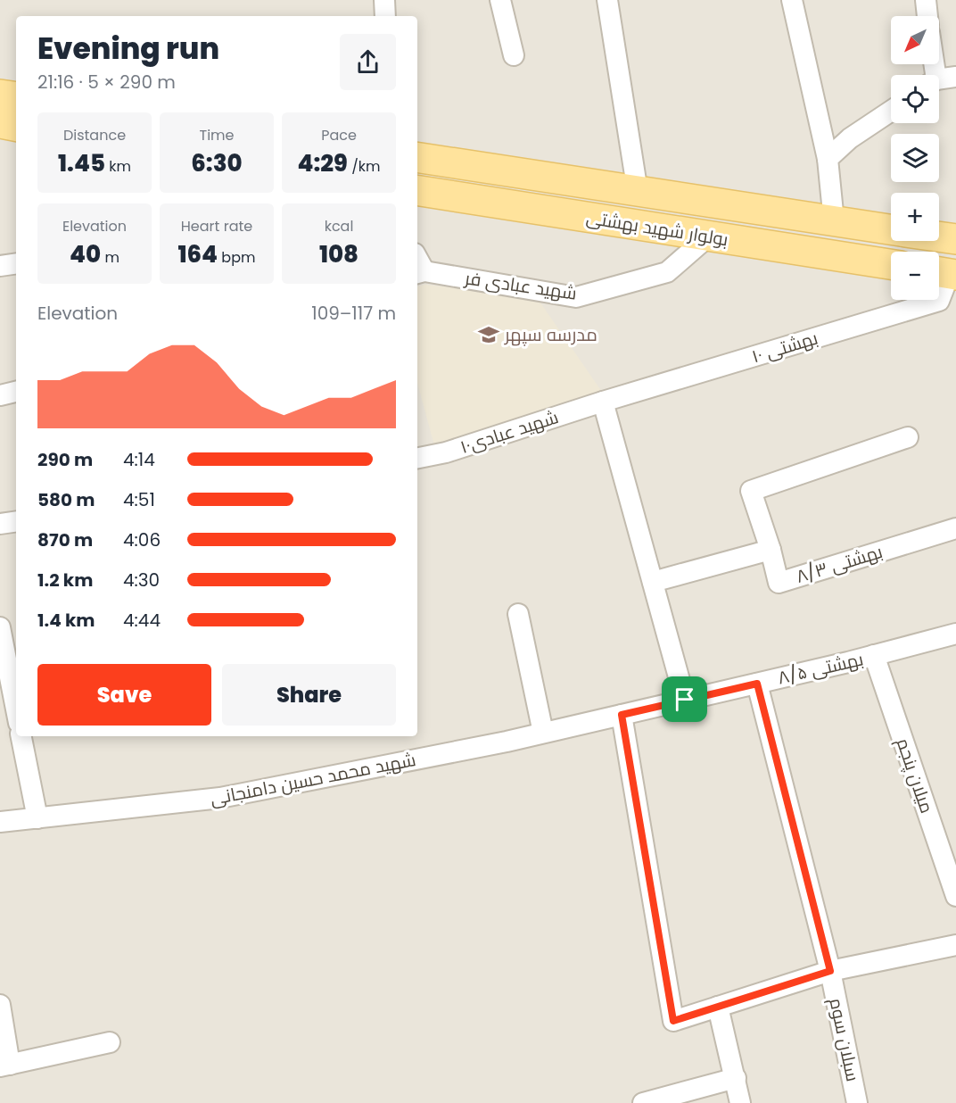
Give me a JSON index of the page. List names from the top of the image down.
{
  "streets": {
    "main road": ["بولوار شهید بهشتی"],
    "street": [
      "شهید عبادی فر",
      "بهشتی ۱۰",
      "شهید عبادی۱۰",
      "بهشتی ۸/۳",
      "بهشتی ۸/۵",
      "میلان پنجم",
      "شهید محمد حسین دامنجانی",
      "سبلان سوم"
    ]
  },
  "crossings": [
    ["بولوار شهید بهشتی", "شهید عبادی فر"],
    ["بهشتی ۱۰", "شهید عبادی۱۰"],
    ["بهشتی ۸/۵", "میلان پنجم"],
    ["بهشتی ۸/۵", "شهید محمد حسین دامنجانی"],
    ["بهشتی ۸/۵", "سبلان سوم"]
  ],
  "places": {
    "school or university": ["مدرسه سپهر"]
  },
  "north": "bottom left",
  "page": {
    "map_buttons": ["+", "−"],
    "heading": ["Evening run", "21:16 · 5 × 290 m"],
    "stats": [
      ["Distance", "1.45 km"],
      ["Time", "6:30"],
      ["Pace", "4:29 /km"],
      ["Elevation", "40 m"],
      ["Heart rate", "164 bpm"],
      ["kcal", "108"]
    ],
    "chart": ["Elevation", "109–117 m"],
    "list": [
      {
        "name": "290 m",
        "note": "4:14"
      },
      {
        "name": "580 m",
        "note": "4:51"
      },
      {
        "name": "870 m",
        "note": "4:06"
      },
      {
        "name": "1.2 km",
        "note": "4:30"
      },
      {
        "name": "1.4 km",
        "note": "4:44"
      }
    ],
    "buttons": ["Save", "Share"]
  }
}
